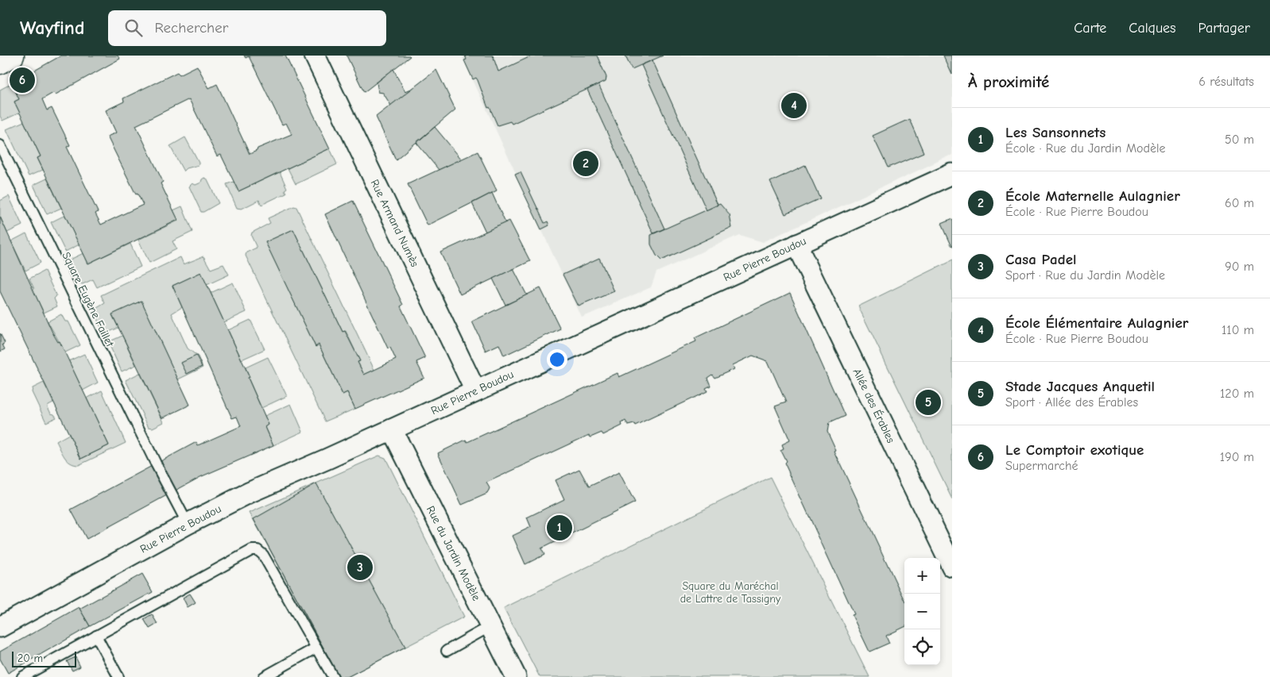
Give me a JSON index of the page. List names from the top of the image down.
{
  "streets": {
    "street": [
      "Rue Armand Numès",
      "Rue Pierre Boudou",
      "Allée des Érables",
      "Rue du Jardin Modèle"
    ],
    "lane": ["Square Eugène Faillet"]
  },
  "crossings": [
    ["Rue Armand Numès", "Rue Pierre Boudou"],
    ["Rue Pierre Boudou", "Square Eugène Faillet"],
    ["Rue Pierre Boudou", "Allée des Érables"],
    ["Rue Pierre Boudou", "Rue du Jardin Modèle"]
  ],
  "parks": ["Square du Maréchal de Lattre de Tassigny"],
  "scale_bar": "20 m",
  "page": {
    "header": "Wayfind",
    "search": "Rechercher",
    "nav": ["Carte", "Calques", "Partager"],
    "heading": ["À proximité", "6 résultats"],
    "pins": [
      "6",
      "4",
      "2",
      "5",
      "1",
      "3"
    ],
    "list": [
      {
        "mark": "1",
        "name": "Les Sansonnets",
        "note": "École · Rue du Jardin Modèle",
        "value": "50 m"
      },
      {
        "mark": "2",
        "name": "École Maternelle Aulagnier",
        "note": "École · Rue Pierre Boudou",
        "value": "60 m"
      },
      {
        "mark": "3",
        "name": "Casa Padel",
        "note": "Sport · Rue du Jardin Modèle",
        "value": "90 m"
      },
      {
        "mark": "4",
        "name": "École Élémentaire Aulagnier",
        "note": "École · Rue Pierre Boudou",
        "value": "110 m"
      },
      {
        "mark": "5",
        "name": "Stade Jacques Anquetil",
        "note": "Sport · Allée des Érables",
        "value": "120 m"
      },
      {
        "mark": "6",
        "name": "Le Comptoir exotique",
        "note": "Supermarché",
        "value": "190 m"
      }
    ],
    "map_buttons": ["+", "−"],
    "scale": "20 m"
  }
}
